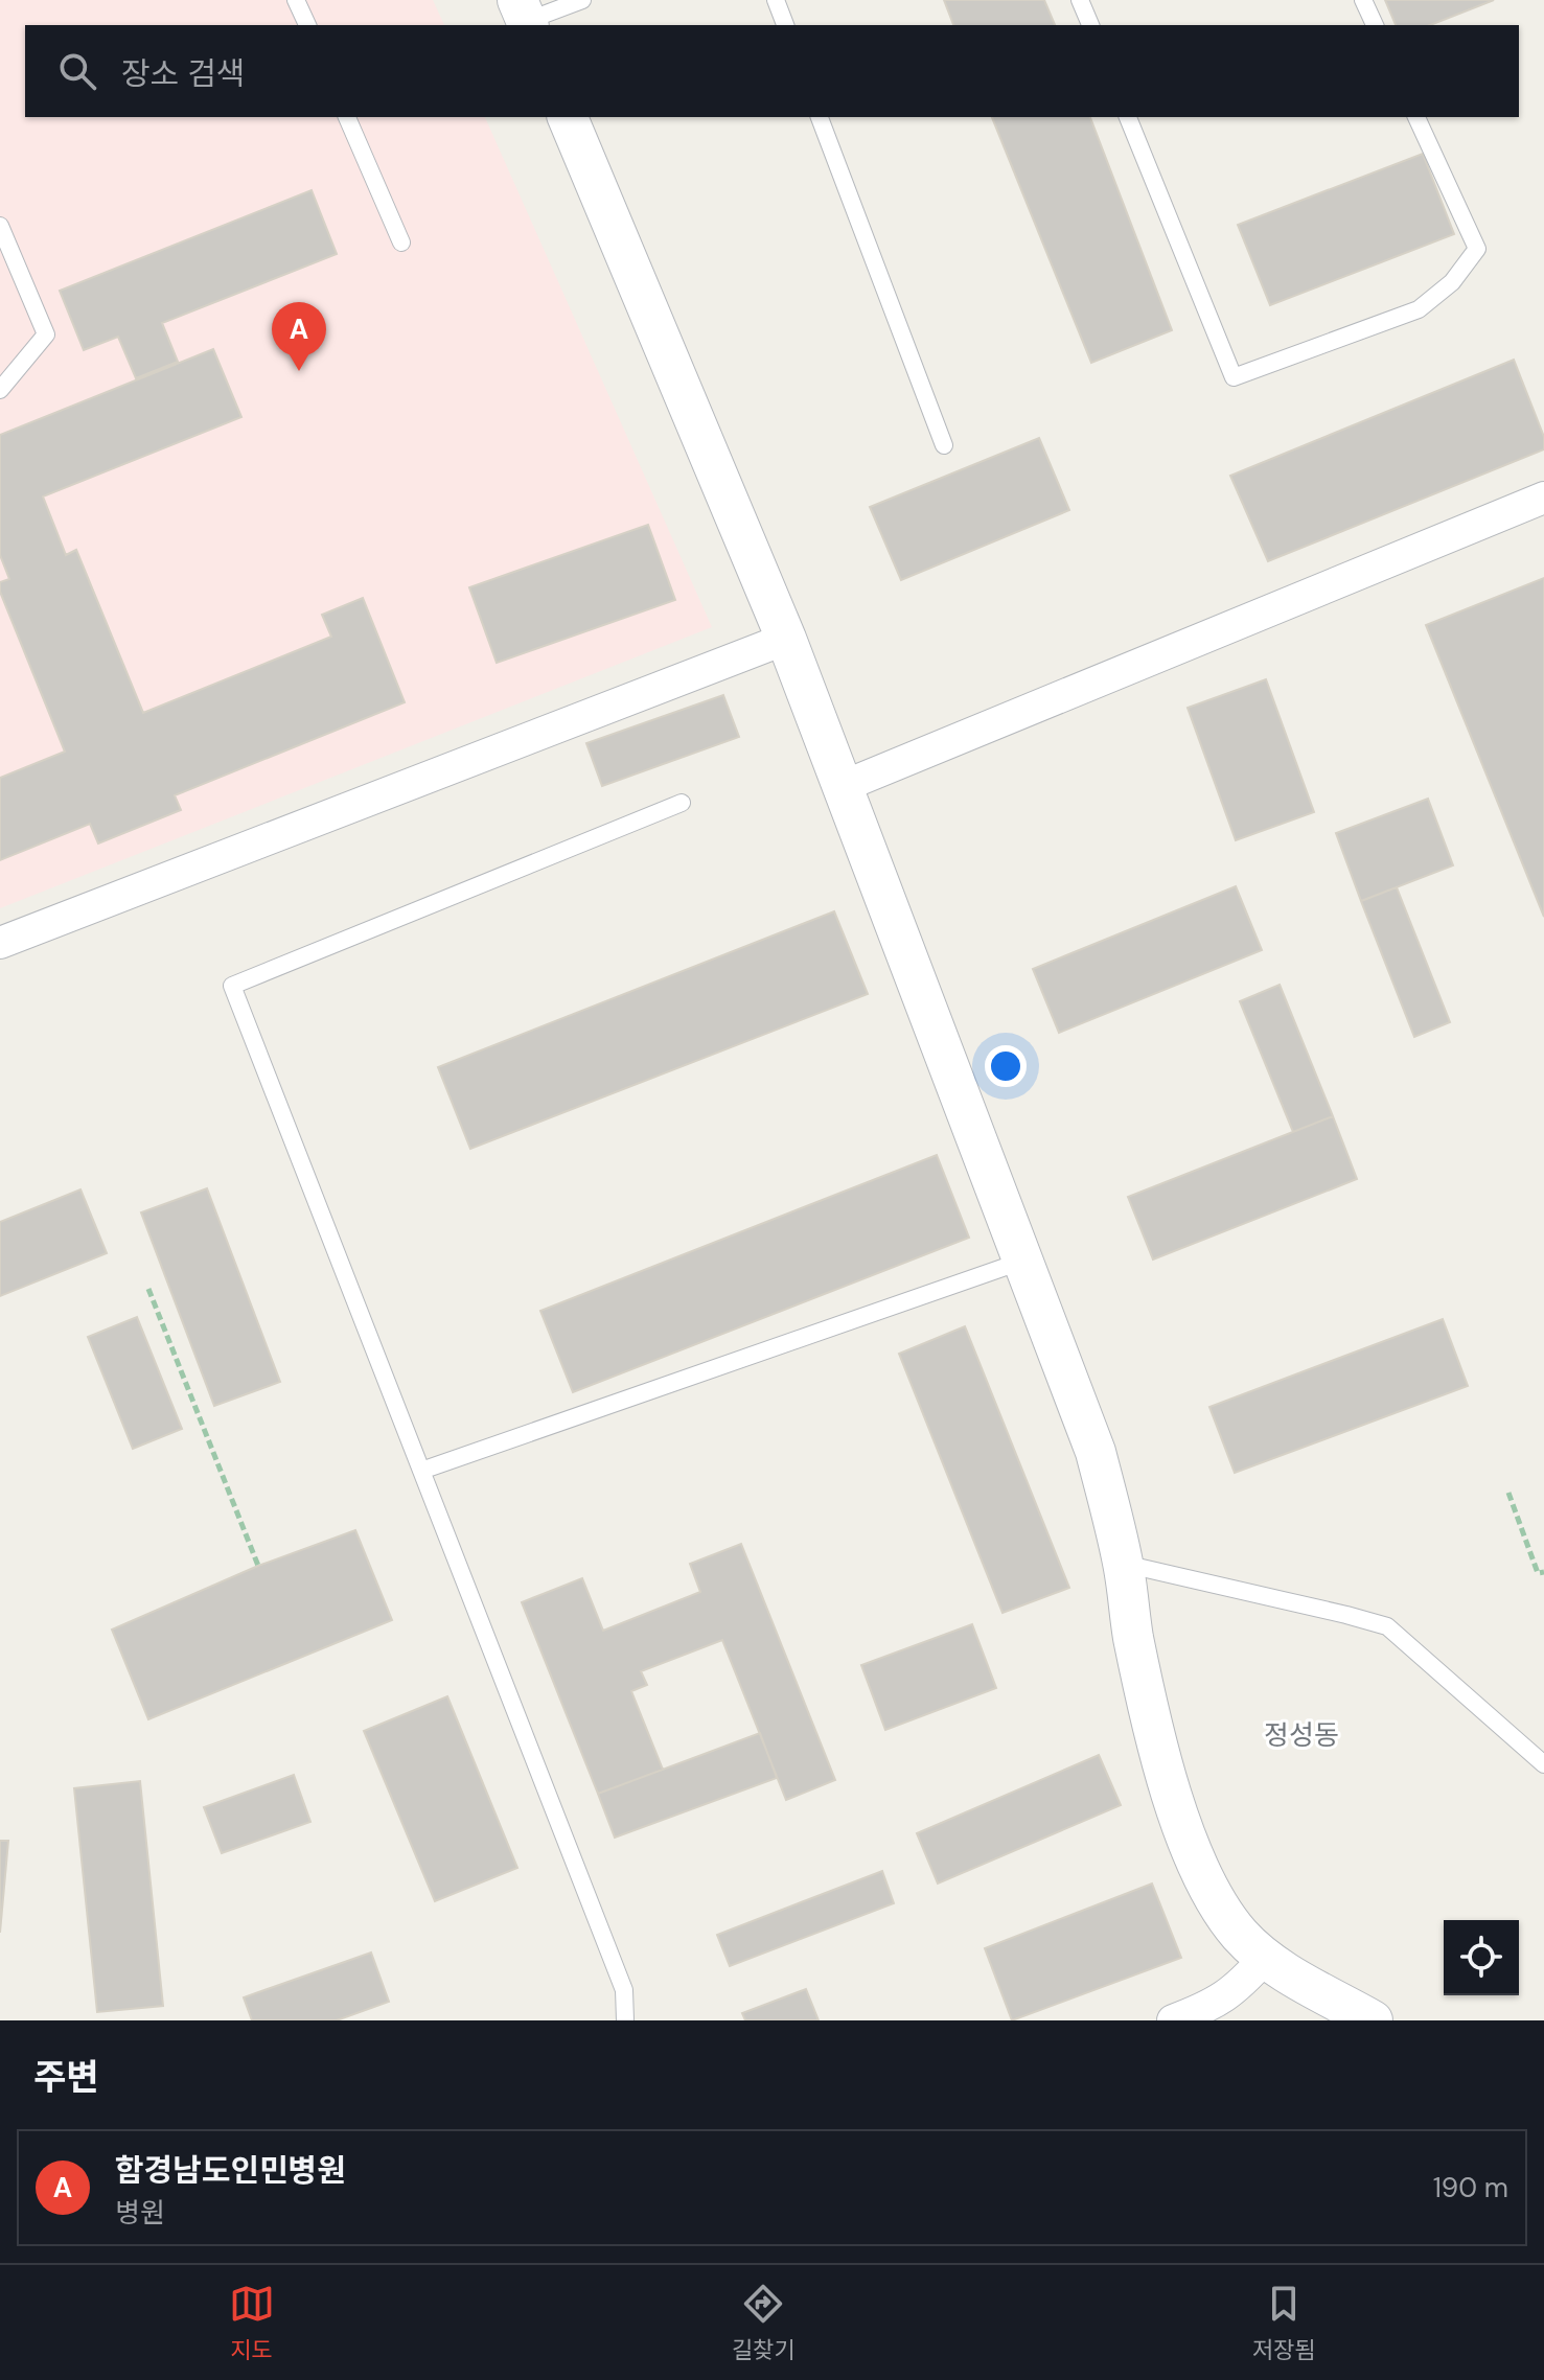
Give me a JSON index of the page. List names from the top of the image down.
{
  "districts": ["정성동"],
  "page": {
    "search": "장소 검색",
    "pins": "A",
    "heading": "주변",
    "list": [
      {
        "mark": "A",
        "name": "함경남도인민병원",
        "note": "병원",
        "value": "190 m"
      }
    ],
    "nav": ["지도", "길찾기", "저장됨"]
  }
}
